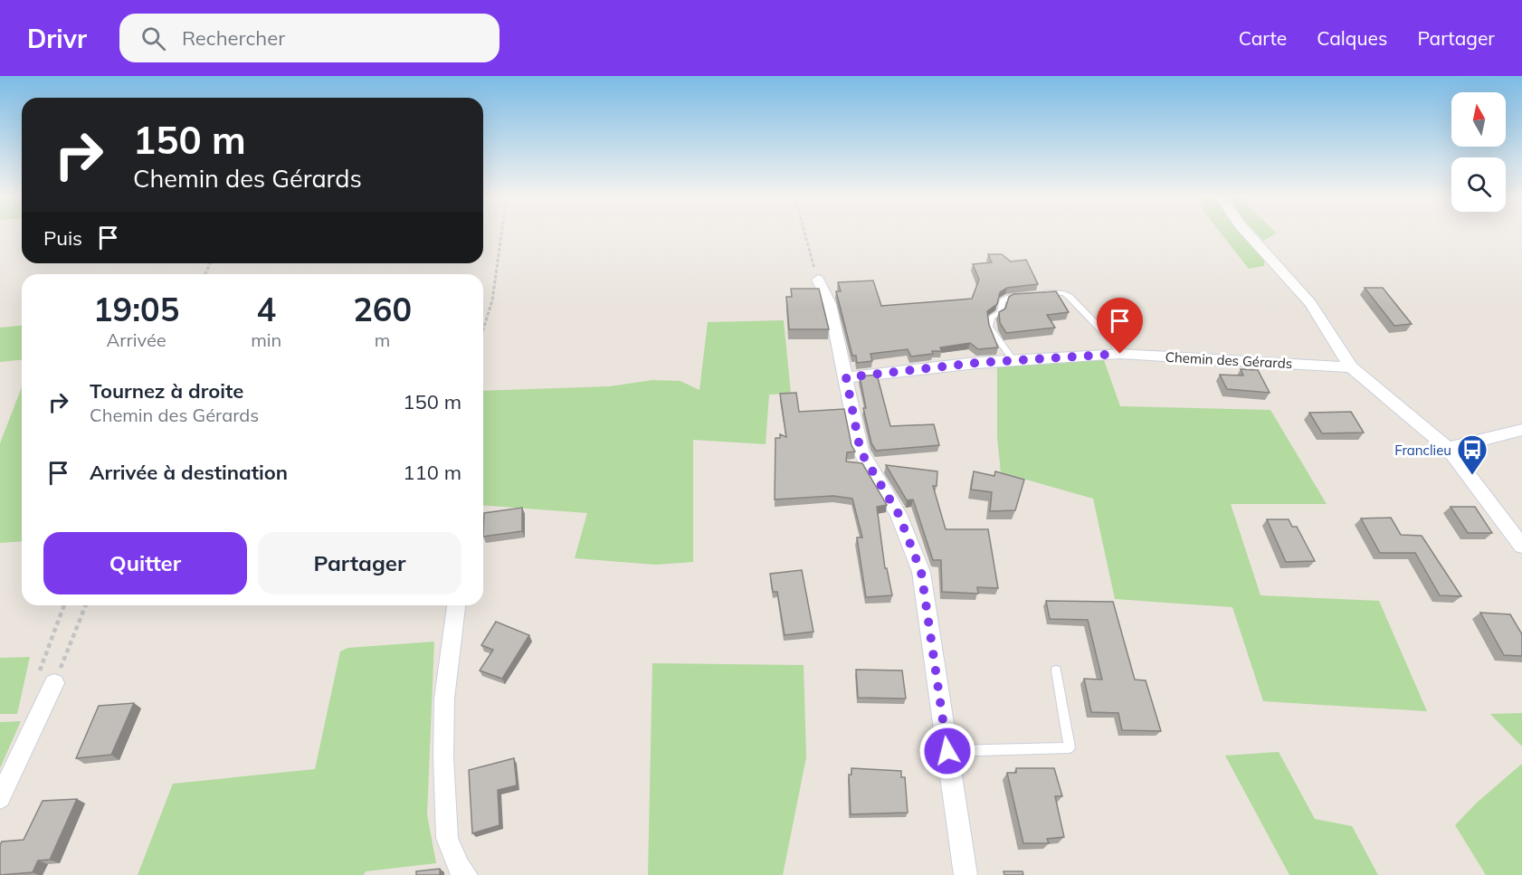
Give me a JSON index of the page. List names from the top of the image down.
{
  "streets": {
    "street": ["Chemin des Gérards"]
  },
  "places": {
    "bus stop": ["Franclieu"]
  },
  "north": "top",
  "page": {
    "header": "Drivr",
    "search": "Rechercher",
    "nav": ["Carte", "Calques", "Partager"],
    "turn": ["150 m", "Chemin des Gérards"],
    "then": "Puis",
    "eta": [
      "19:05",
      "Arrivée",
      "4",
      "min",
      "260",
      "m"
    ],
    "list": [
      {
        "name": "Tournez à droite",
        "note": "Chemin des Gérards",
        "value": "150 m"
      },
      {
        "name": "Arrivée à destination",
        "value": "110 m"
      }
    ],
    "buttons": ["Quitter", "Partager"]
  }
}
